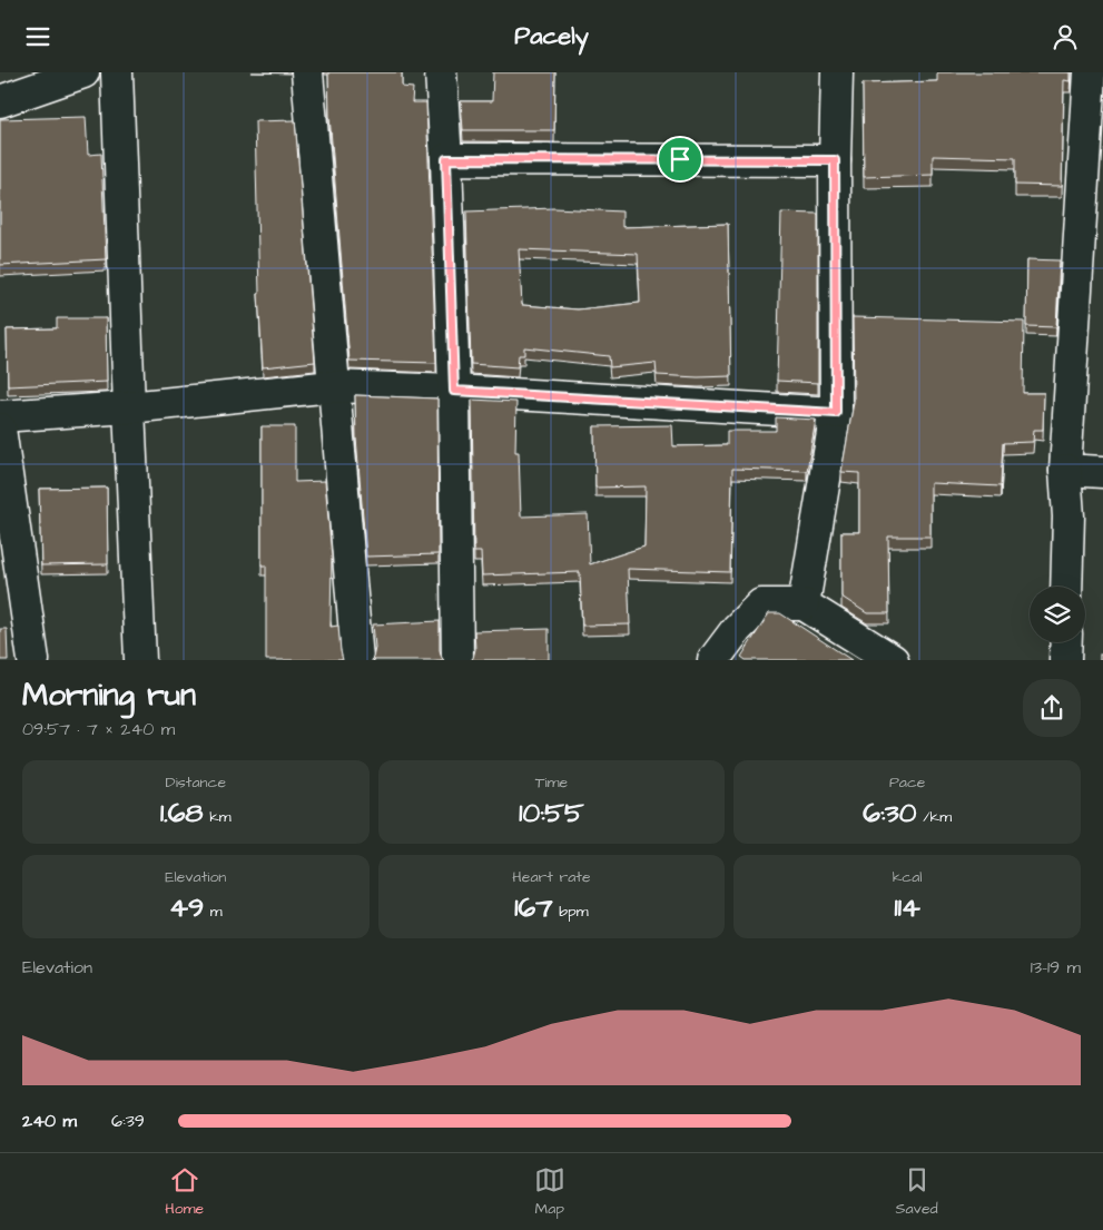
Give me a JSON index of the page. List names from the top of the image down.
{
  "page": {
    "header": "Pacely",
    "heading": ["Morning run", "09:57 · 7 × 240 m"],
    "stats": [
      ["Distance", "1.68 km"],
      ["Time", "10:55"],
      ["Pace", "6:30 /km"],
      ["Elevation", "49 m"],
      ["Heart rate", "167 bpm"],
      ["kcal", "114"]
    ],
    "chart": ["Elevation", "13–19 m"],
    "list": [
      {
        "name": "240 m",
        "note": "6:39"
      }
    ],
    "tabs": ["Home", "Map", "Saved"]
  }
}
